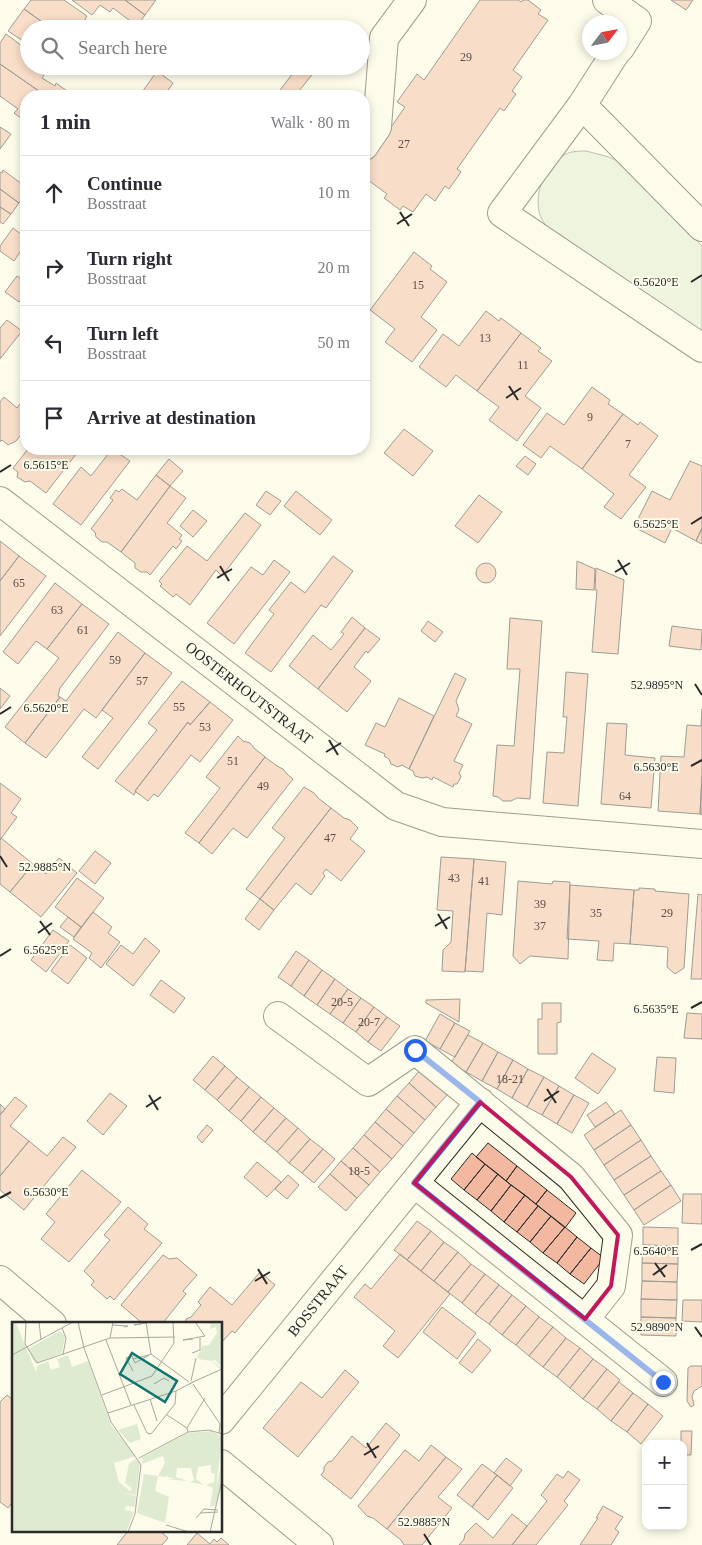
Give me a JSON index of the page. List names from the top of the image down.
{
  "streets": {
    "street": ["OOSTERHOUTSTRAAT", "BOSSTRAAT"]
  },
  "house_numbers": [
    "29",
    "27",
    "15",
    "13",
    "11",
    "9",
    "7",
    "65",
    "63",
    "61",
    "59",
    "57",
    "55",
    "53",
    "51",
    "49",
    "64",
    "47",
    "43",
    "41",
    "39",
    "35",
    "29",
    "37",
    "20-5",
    "20-7",
    "18-21",
    "18-5"
  ],
  "north": "top right",
  "page": {
    "search": "Search here",
    "heading": ["1 min", "Walk · 80 m"],
    "list": [
      ["Continue", "Bosstraat", "10 m"],
      ["Turn right", "Bosstraat", "20 m"],
      ["Turn left", "Bosstraat", "50 m"],
      "Arrive at destination"
    ],
    "map_buttons": ["+", "−"]
  },
  "coordinates": [
    "6.5620°E",
    "6.5615°E",
    "6.5625°E",
    "52.9895°N",
    "6.5630°E",
    "52.9885°N",
    "6.5635°E",
    "6.5640°E",
    "52.9890°N"
  ]
}
